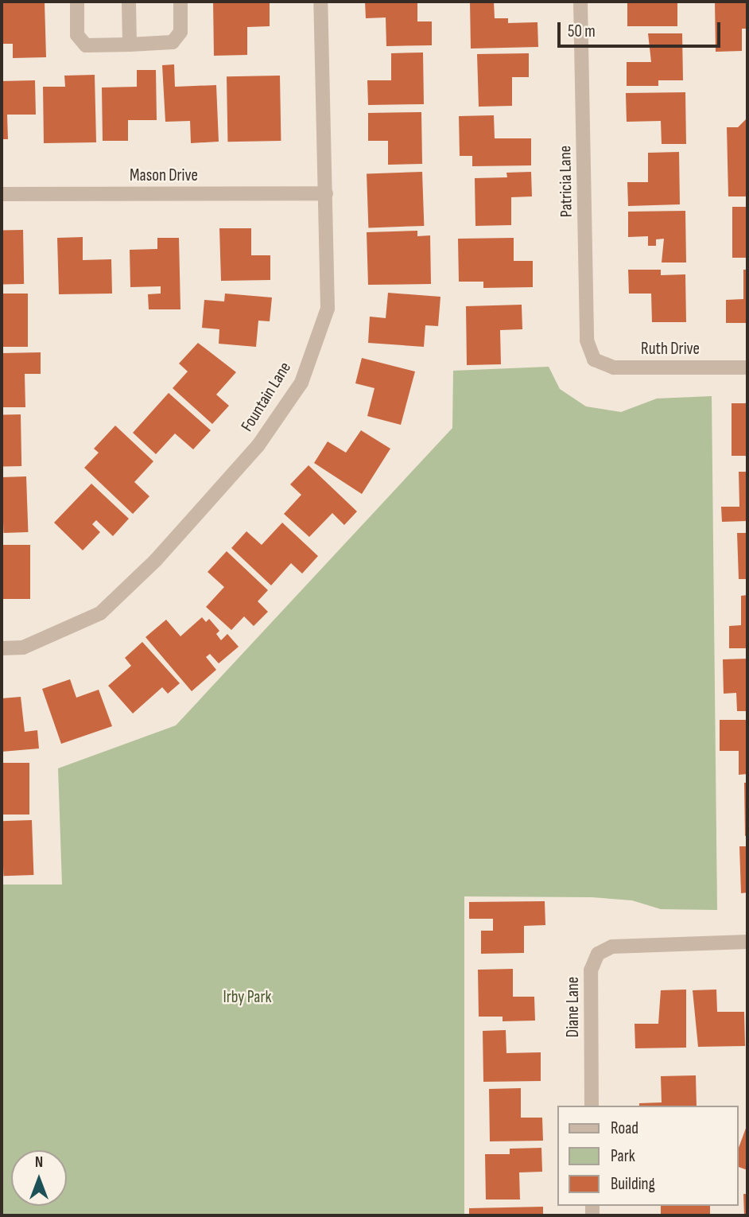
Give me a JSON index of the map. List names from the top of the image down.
{
  "streets": {
    "street": [
      "Mason Drive",
      "Patricia Lane",
      "Ruth Drive",
      "Fountain Lane",
      "Diane Lane"
    ]
  },
  "crossings": [
    ["Mason Drive", "Fountain Lane"],
    ["Patricia Lane", "Ruth Drive"]
  ],
  "parks": ["Irby Park"],
  "legend": ["Road", "Park", "Building"],
  "scale_bar": "50 m",
  "north": "top"
}
